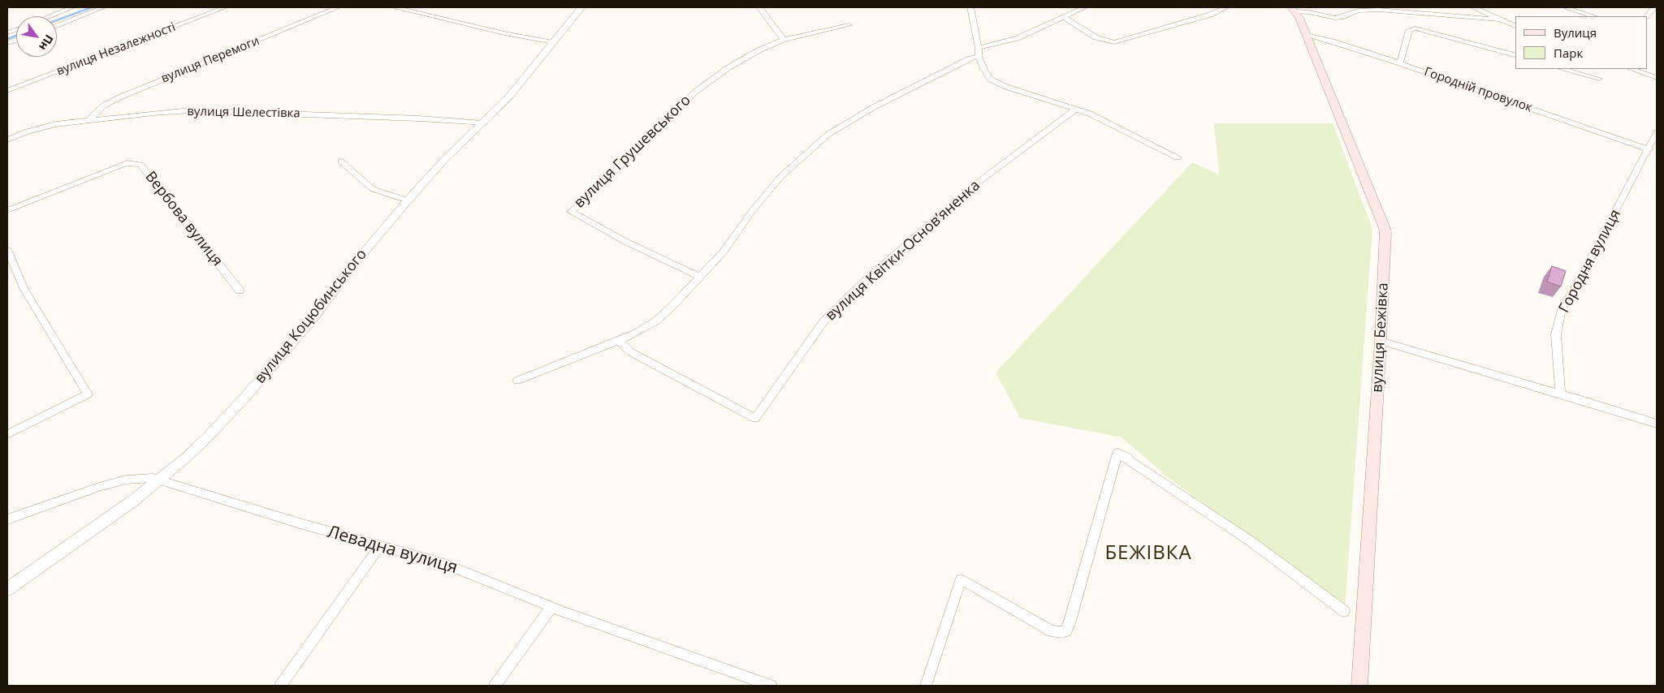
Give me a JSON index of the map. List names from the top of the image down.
{
  "streets": {
    "main road": ["вулиця Бежівка"],
    "street": [
      "вулиця Незалежності",
      "вулиця Перемоги",
      "Городній провулок",
      "вулиця Шелестівка",
      "вулиця Грушевського",
      "Вербова вулиця",
      "вулиця Квітки-Основʼяненка",
      "Городня вулиця",
      "вулиця Коцюбинського",
      "Левадна вулиця"
    ]
  },
  "crossings": [
    ["вулиця Перемоги", "вулиця Шелестівка"],
    ["Городній провулок", "Городня вулиця"],
    ["Городній провулок", "вулиця Бежівка"],
    ["вулиця Шелестівка", "вулиця Коцюбинського"],
    ["вулиця Коцюбинського", "Левадна вулиця"]
  ],
  "districts": ["БЕЖІВКА"],
  "legend": ["Вулиця", "Парк"],
  "north": "bottom right"
}
